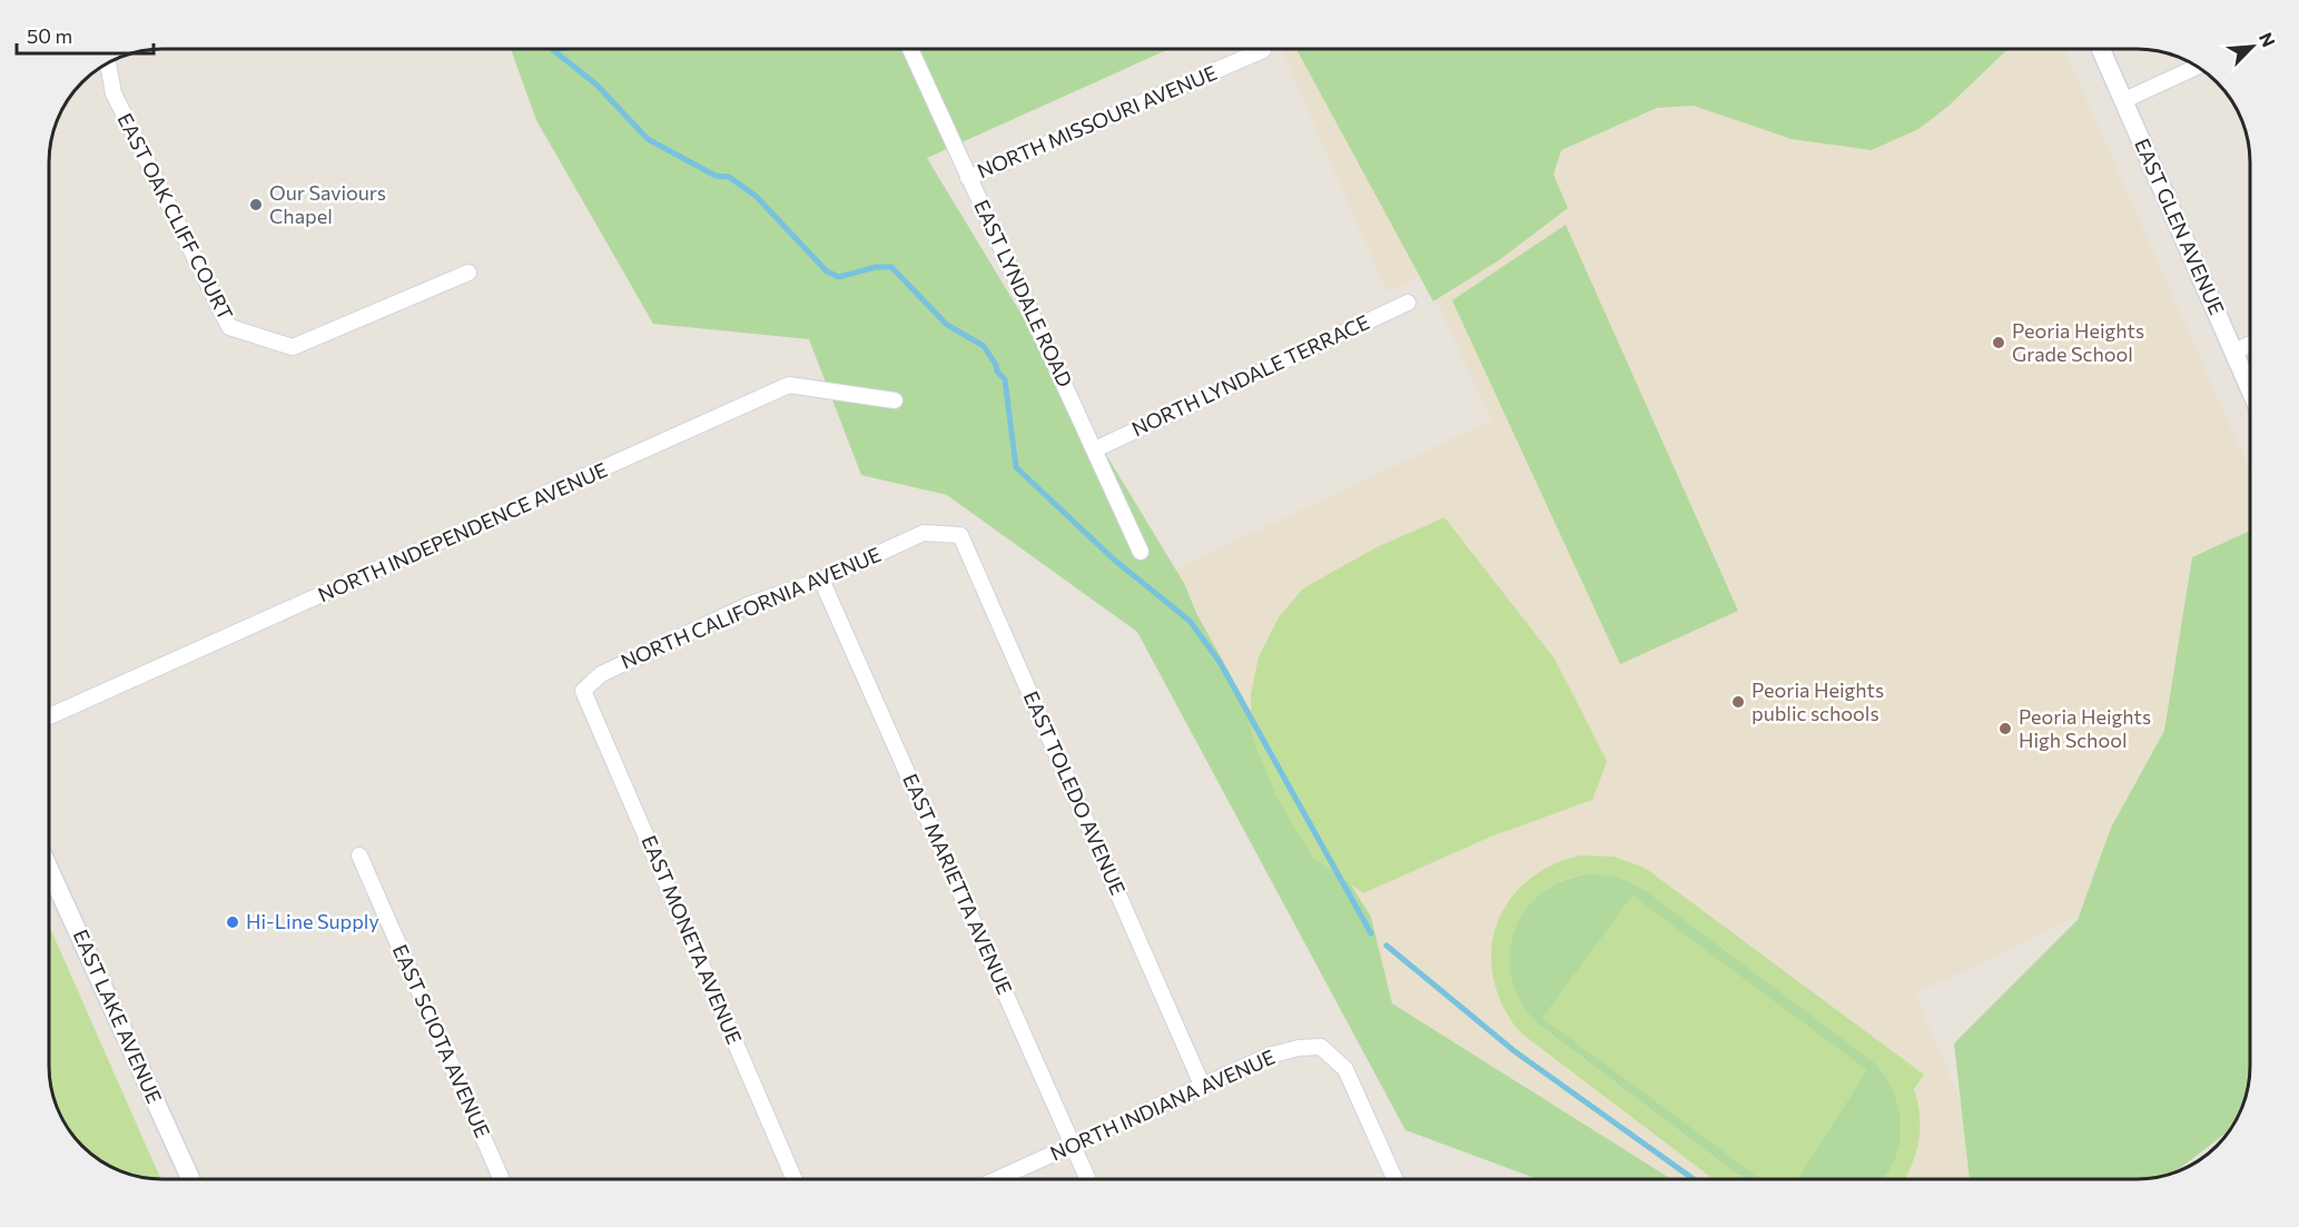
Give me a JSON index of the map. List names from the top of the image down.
{
  "streets": {
    "street": [
      "NORTH MISSOURI AVENUE",
      "EAST OAK CLIFF COURT",
      "EAST GLEN AVENUE",
      "EAST LYNDALE ROAD",
      "NORTH LYNDALE TERRACE",
      "NORTH INDEPENDENCE AVENUE",
      "NORTH CALIFORNIA AVENUE",
      "EAST TOLEDO AVENUE",
      "EAST MARIETTA AVENUE",
      "EAST MONETA AVENUE",
      "EAST LAKE AVENUE",
      "EAST SCIOTA AVENUE",
      "NORTH INDIANA AVENUE"
    ]
  },
  "crossings": [
    ["NORTH MISSOURI AVENUE", "EAST LYNDALE ROAD"],
    ["EAST LYNDALE ROAD", "NORTH LYNDALE TERRACE"],
    ["NORTH CALIFORNIA AVENUE", "EAST TOLEDO AVENUE"],
    ["NORTH CALIFORNIA AVENUE", "EAST MARIETTA AVENUE"],
    ["NORTH CALIFORNIA AVENUE", "EAST MONETA AVENUE"],
    ["EAST TOLEDO AVENUE", "NORTH INDIANA AVENUE"],
    ["EAST MARIETTA AVENUE", "NORTH INDIANA AVENUE"]
  ],
  "places": [
    "Our Saviours Chapel",
    "Peoria Heights Grade School",
    "Peoria Heights public schools",
    "Peoria Heights High School",
    "Hi-Line Supply"
  ],
  "scale_bar": "50 m",
  "north": "top right"
}
